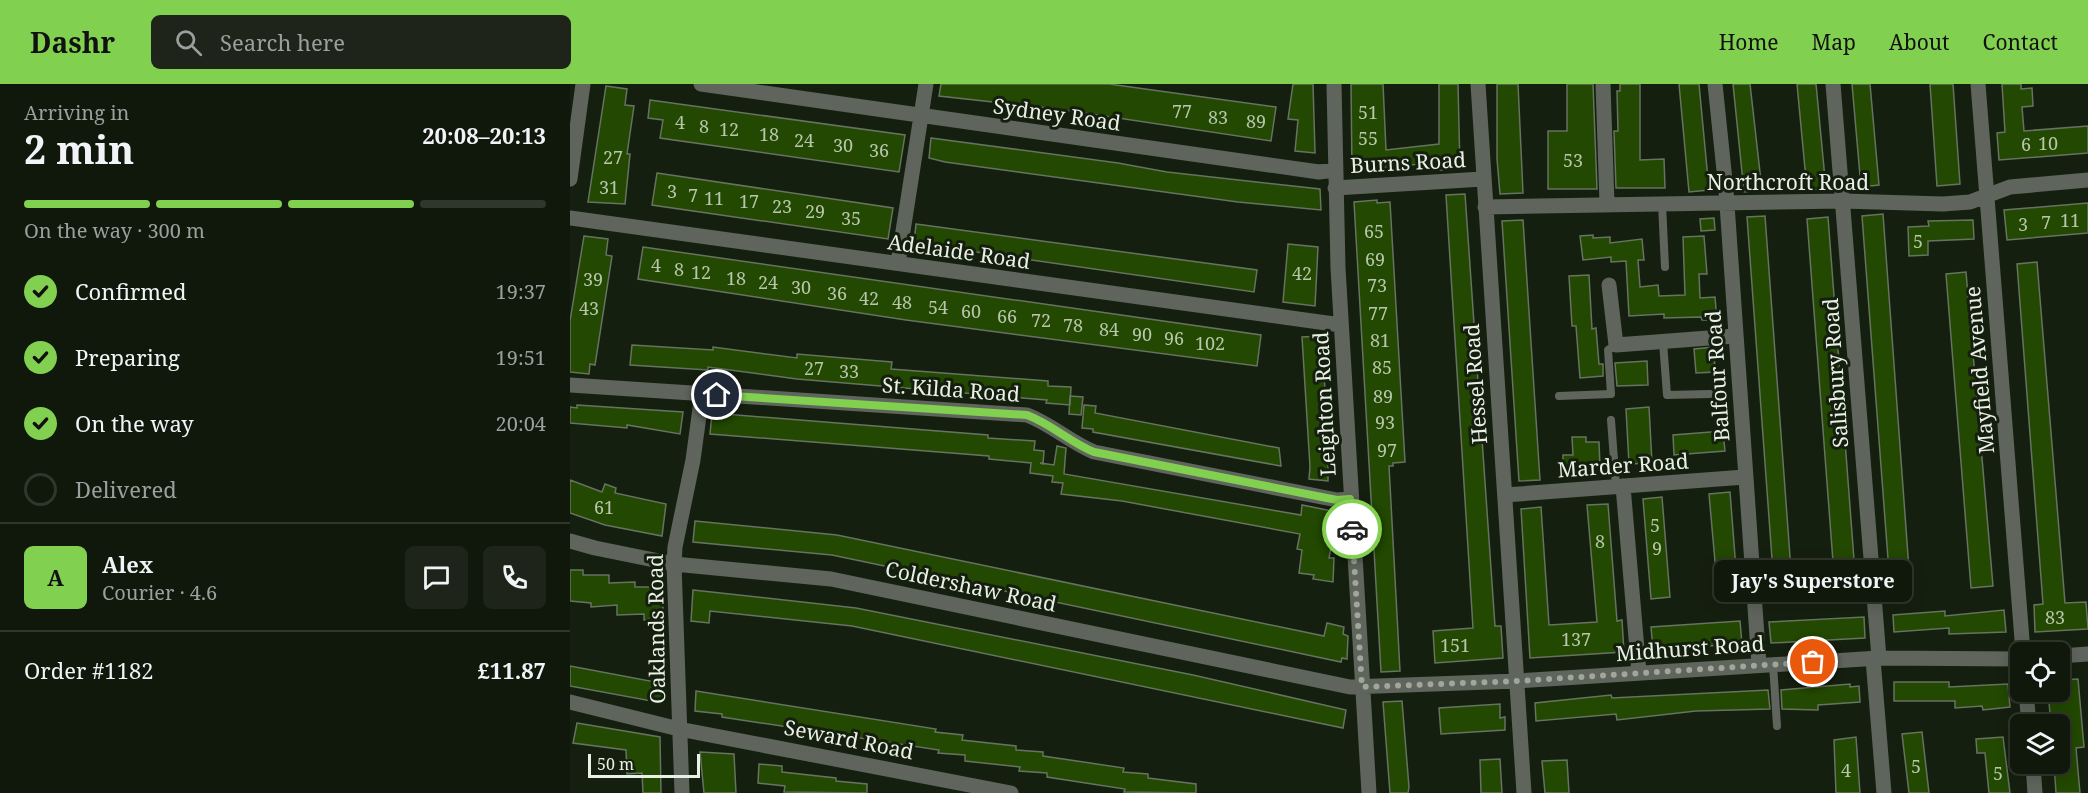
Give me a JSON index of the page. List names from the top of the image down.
{
  "streets": {
    "street": [
      "Sydney Road",
      "Burns Road",
      "Northcroft Road",
      "Adelaide Road",
      "Mayfield Avenue",
      "Salisbury Road",
      "Balfour Road",
      "Hessel Road",
      "St. Kilda Road",
      "Leighton Road",
      "Marder Road",
      "Coldershaw Road",
      "Oaklands Road",
      "Midhurst Road",
      "Seward Road"
    ]
  },
  "crossings": [
    ["Sydney Road", "Leighton Road"],
    ["Burns Road", "Hessel Road"],
    ["Burns Road", "Leighton Road"],
    ["Northcroft Road", "Mayfield Avenue"],
    ["Northcroft Road", "Salisbury Road"],
    ["Northcroft Road", "Balfour Road"],
    ["Northcroft Road", "Hessel Road"],
    ["Adelaide Road", "Leighton Road"],
    ["Salisbury Road", "Midhurst Road"],
    ["Balfour Road", "Marder Road"],
    ["Balfour Road", "Midhurst Road"],
    ["Hessel Road", "Marder Road"],
    ["Hessel Road", "Midhurst Road"],
    ["St. Kilda Road", "Leighton Road"],
    ["St. Kilda Road", "Oaklands Road"],
    ["Leighton Road", "Coldershaw Road"],
    ["Leighton Road", "Midhurst Road"],
    ["Coldershaw Road", "Oaklands Road"],
    ["Coldershaw Road", "Midhurst Road"],
    ["Oaklands Road", "Seward Road"]
  ],
  "places": ["Jay's Superstore"],
  "house_numbers": [
    "77",
    "51",
    "83",
    "89",
    "4",
    "8",
    "12",
    "18",
    "55",
    "24",
    "10",
    "6",
    "30",
    "36",
    "27",
    "53",
    "31",
    "3",
    "7",
    "11",
    "17",
    "23",
    "29",
    "35",
    "11",
    "7",
    "3",
    "65",
    "5",
    "69",
    "4",
    "8",
    "12",
    "42",
    "18",
    "39",
    "24",
    "73",
    "30",
    "36",
    "42",
    "48",
    "54",
    "43",
    "60",
    "77",
    "66",
    "72",
    "78",
    "84",
    "90",
    "96",
    "81",
    "102",
    "85",
    "27",
    "33",
    "89",
    "93",
    "97",
    "61",
    "5",
    "8",
    "9",
    "83",
    "137",
    "151",
    "5",
    "4",
    "5"
  ],
  "scale_bar": "50 m",
  "page": {
    "header": "Dashr",
    "search": "Search here",
    "nav": [
      "Home",
      "Map",
      "About",
      "Contact"
    ],
    "heading": ["2 min", "Arriving in", "20:08–20:13"],
    "panel": [
      "Alex",
      "Courier · 4.6",
      "Order #1182",
      "£11.87"
    ],
    "bar": "On the way · 300 m",
    "list": [
      ["Confirmed", "19:37"],
      ["Preparing", "19:51"],
      ["On the way", "20:04"],
      "Delivered"
    ],
    "round": "A",
    "bubble": "Jay's Superstore",
    "scale": "50 m"
  }
}
